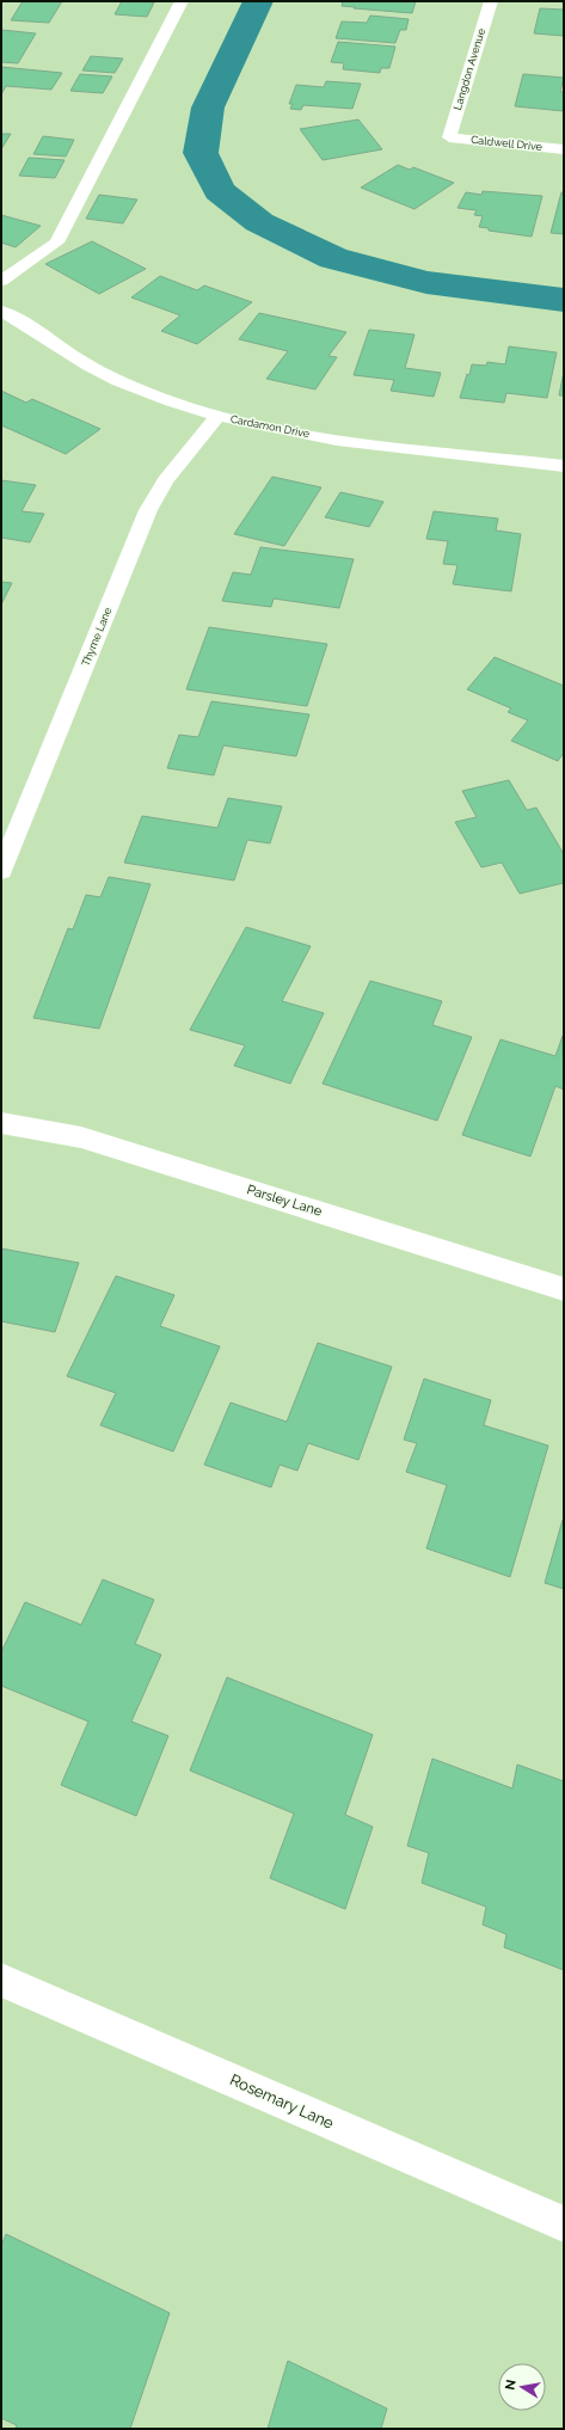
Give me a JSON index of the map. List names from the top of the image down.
{
  "streets": {
    "street": [
      "Langdon Avenue",
      "Caldwell Drive",
      "Cardamon Drive",
      "Thyme Lane",
      "Parsley Lane",
      "Rosemary Lane"
    ]
  },
  "crossings": [
    ["Langdon Avenue", "Caldwell Drive"],
    ["Cardamon Drive", "Thyme Lane"]
  ],
  "north": "left"
}
